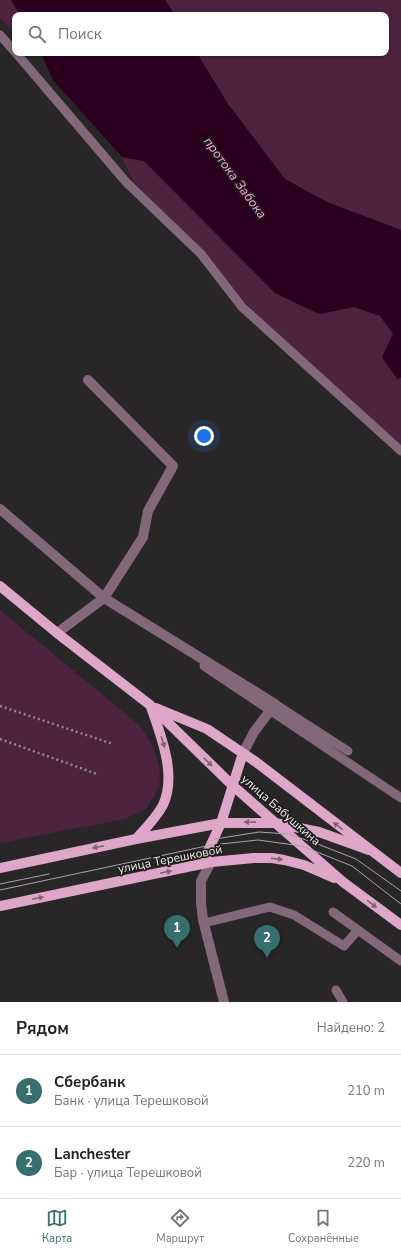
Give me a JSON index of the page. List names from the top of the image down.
{
  "streets": {
    "main road": ["улица Бабушкина", "улица Терешковой"]
  },
  "crossings": [
    ["улица Бабушкина", "улица Терешковой"]
  ],
  "water": ["протока Забока"],
  "page": {
    "search": "Поиск",
    "pins": ["1", "2"],
    "heading": ["Рядом", "Найдено: 2"],
    "list": [
      {
        "mark": "1",
        "name": "Сбербанк",
        "note": "Банк · улица Терешковой",
        "value": "210 m"
      },
      {
        "mark": "2",
        "name": "Lanchester",
        "note": "Бар · улица Терешковой",
        "value": "220 m"
      }
    ],
    "nav": ["Карта", "Маршрут", "Сохранённые"]
  }
}
